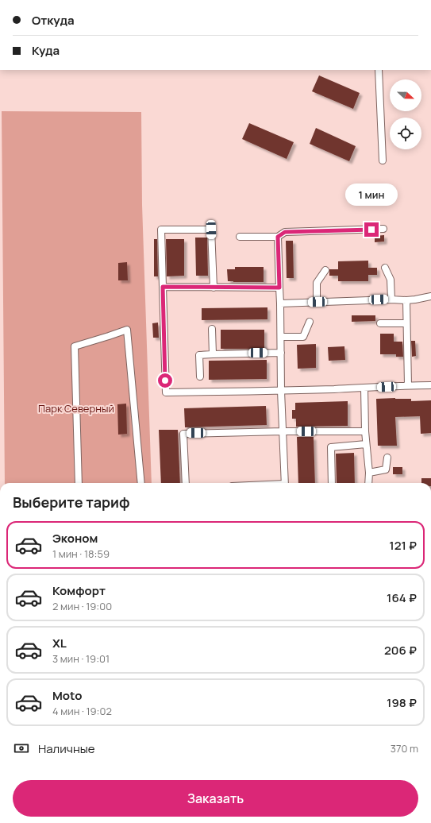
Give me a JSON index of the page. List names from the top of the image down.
{
  "parks": ["Парк Северный"],
  "north": "right",
  "page": {
    "banner": ["Откуда", "Куда"],
    "bubble": "1 мин",
    "heading": "Выберите тариф",
    "list": [
      {
        "name": "Эконом",
        "note": "1 мин · 18:59",
        "value": "121 ₽"
      },
      {
        "name": "Комфорт",
        "note": "2 мин · 19:00",
        "value": "164 ₽"
      },
      {
        "name": "XL",
        "note": "3 мин · 19:01",
        "value": "206 ₽"
      },
      {
        "name": "Moto",
        "note": "4 мин · 19:02",
        "value": "198 ₽"
      }
    ],
    "pay": ["Наличные", "370 m"],
    "buttons": "Заказать"
  }
}
